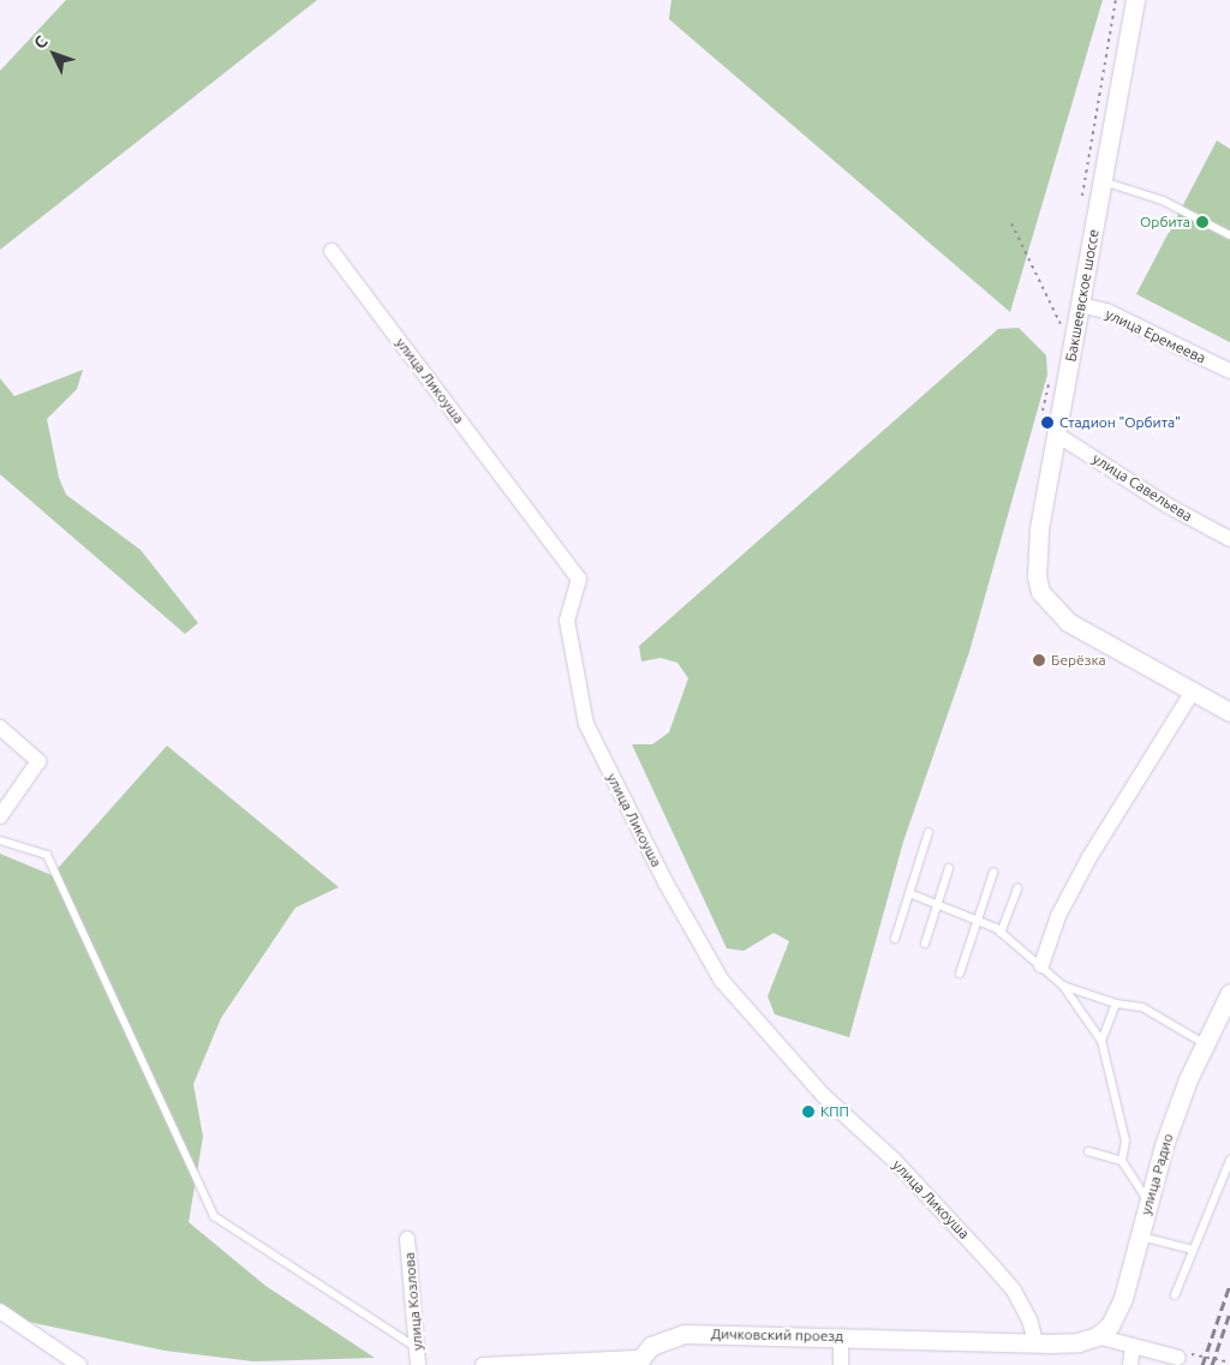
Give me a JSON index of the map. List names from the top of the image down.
{
  "streets": {
    "street": [
      "Бакшеевское шоссе",
      "улица Еремеева",
      "улица Ликоуша",
      "улица Савельева",
      "улица Радио",
      "улица Козлова",
      "Дичковский проезд"
    ]
  },
  "crossings": [
    ["Бакшеевское шоссе", "улица Еремеева"],
    ["Бакшеевское шоссе", "улица Савельева"],
    ["улица Ликоуша", "Дичковский проезд"],
    ["улица Радио", "Дичковский проезд"]
  ],
  "places": [
    "Орбита",
    "Стадион \"Орбита\"",
    "Берёзка",
    "КПП"
  ],
  "north": "top left"
}
